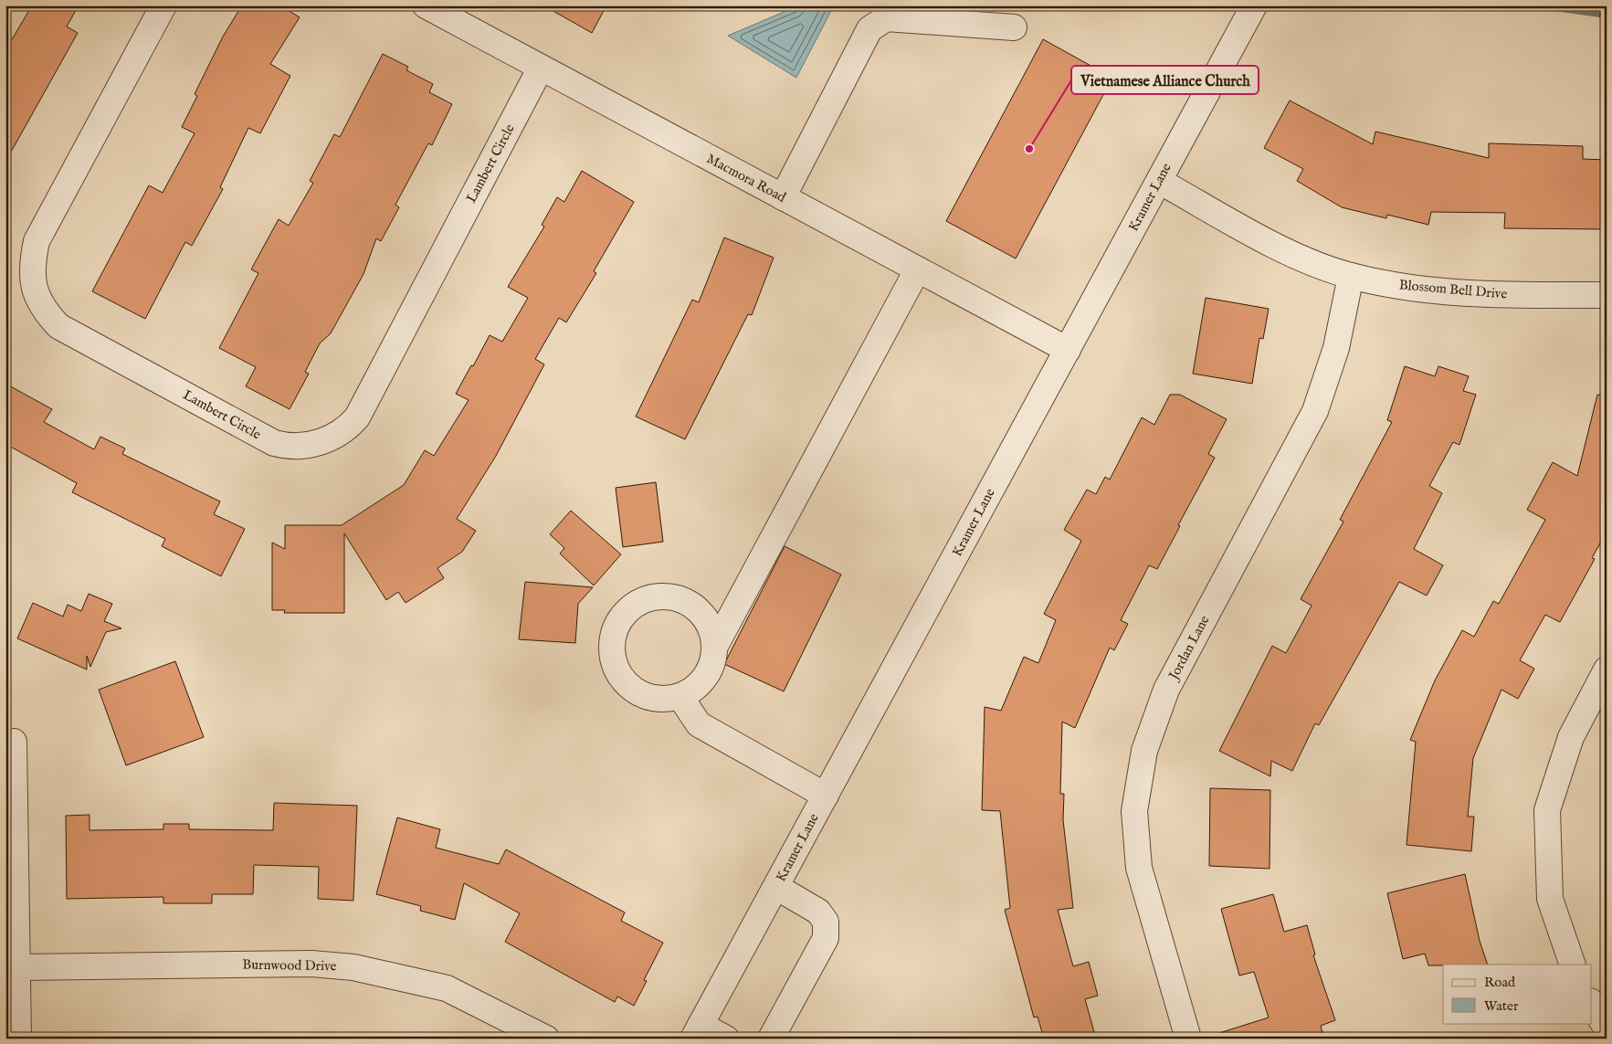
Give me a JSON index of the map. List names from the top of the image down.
{
  "streets": {
    "street": [
      "Lambert Circle",
      "Macmora Road",
      "Kramer Lane",
      "Blossom Bell Drive",
      "Jordan Lane",
      "Burnwood Drive"
    ]
  },
  "crossings": [
    ["Lambert Circle", "Macmora Road"],
    ["Macmora Road", "Kramer Lane"],
    ["Kramer Lane", "Blossom Bell Drive"],
    ["Blossom Bell Drive", "Jordan Lane"]
  ],
  "places": ["Vietnamese Alliance Church"],
  "legend": ["Road", "Water"]
}
